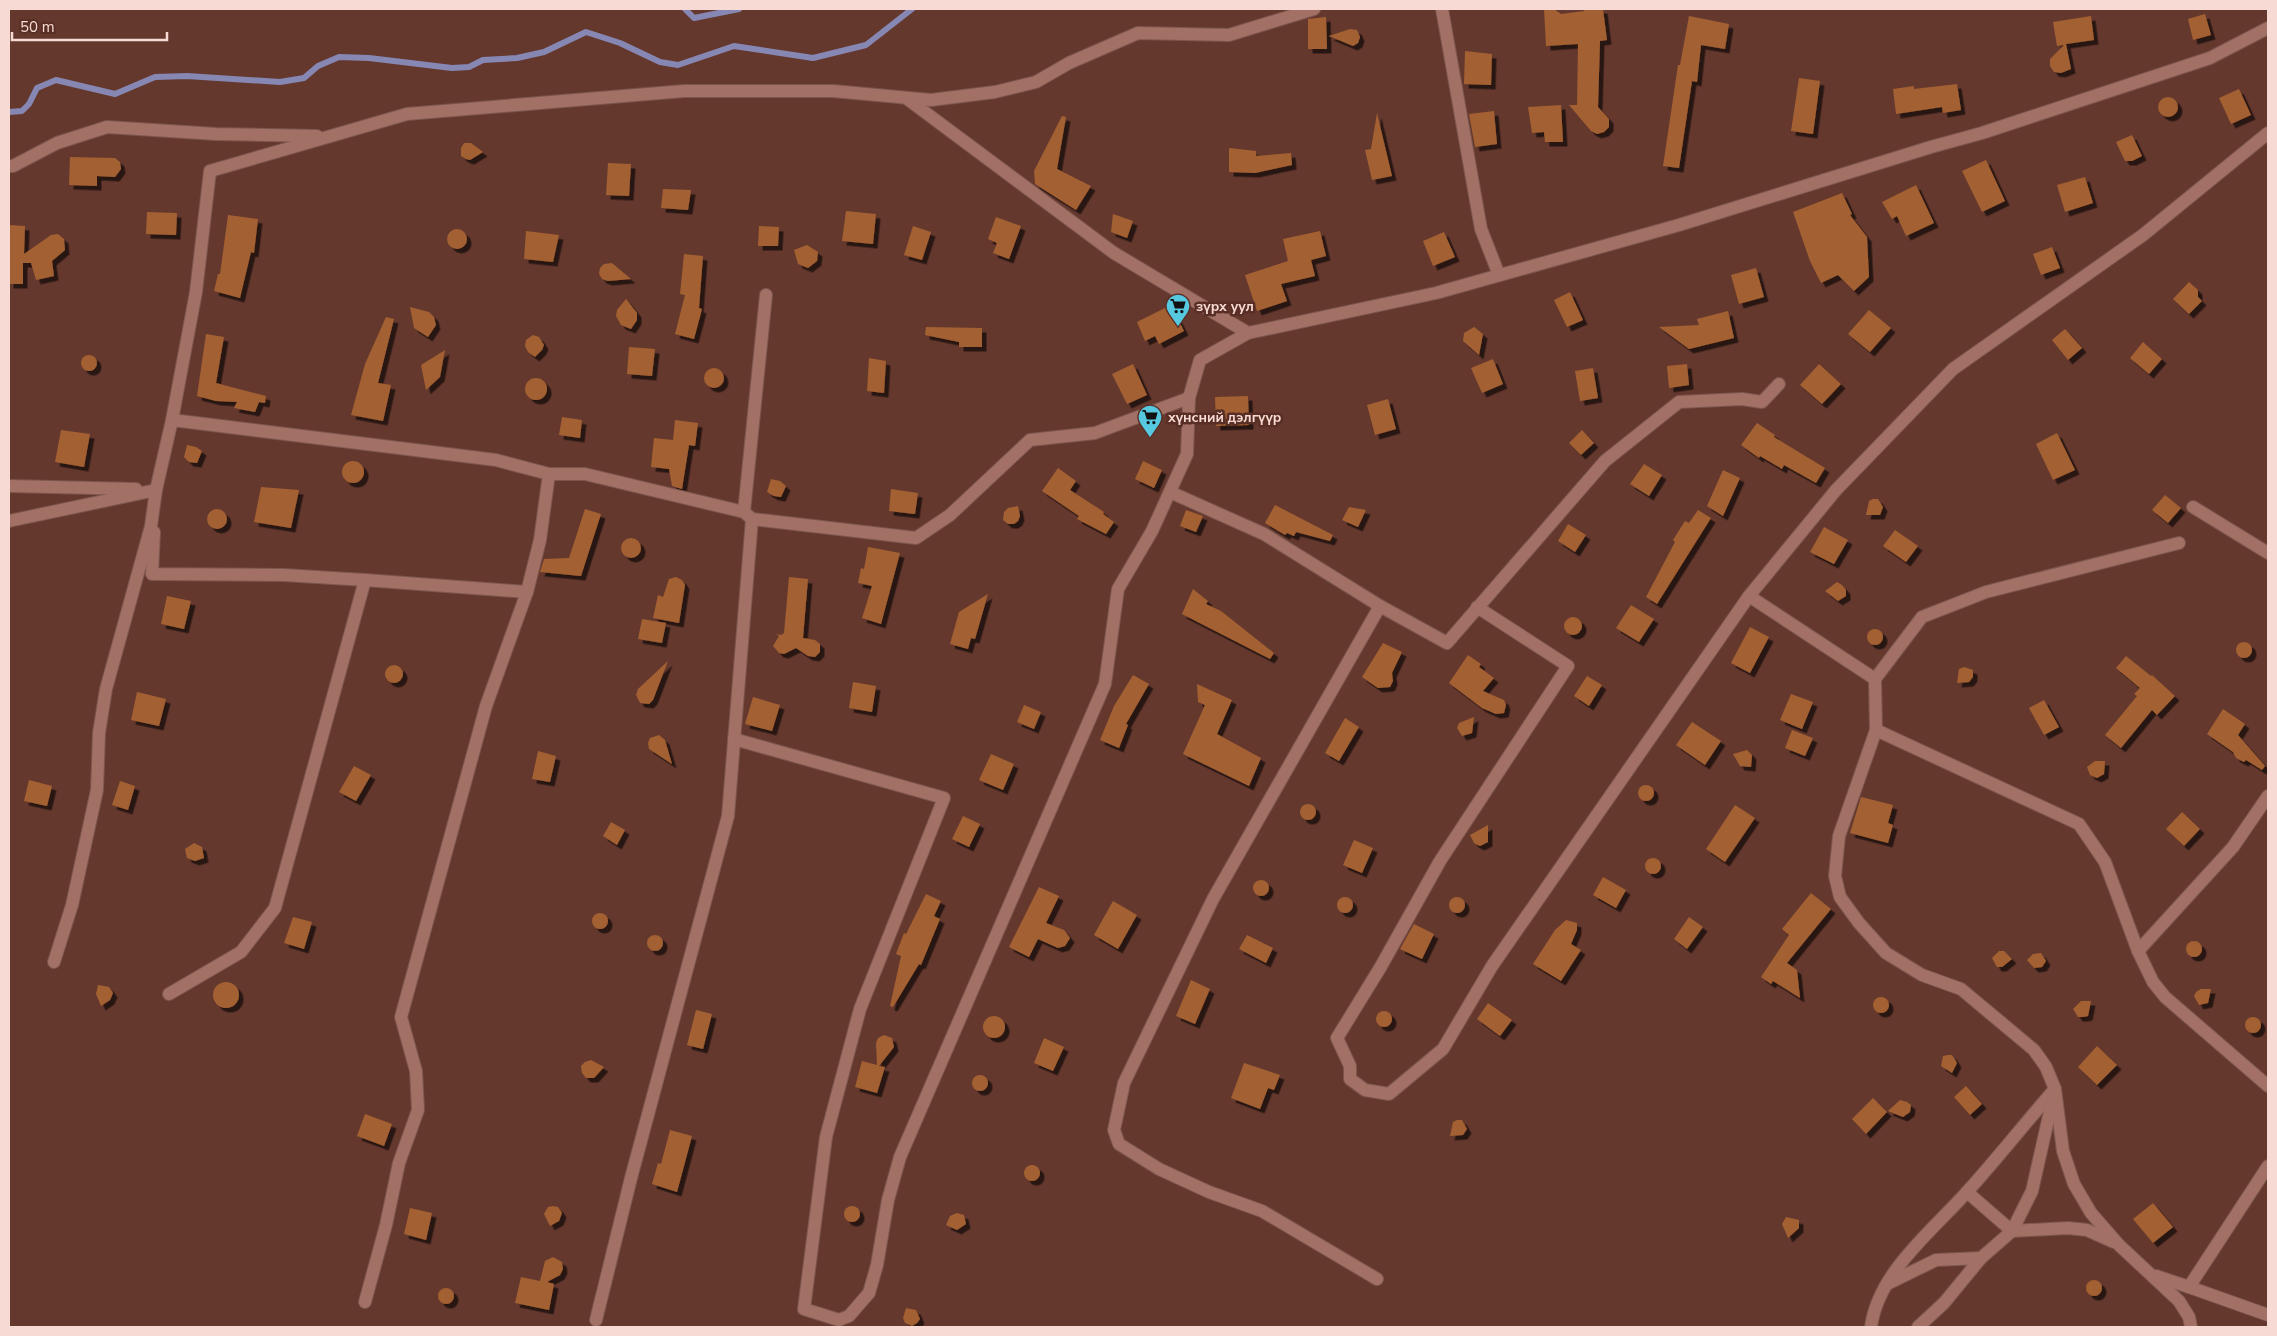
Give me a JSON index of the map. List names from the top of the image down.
{
  "places": {
    "supermarket": ["зүрх уул", "хүнсний дэлгүүр"]
  },
  "scale_bar": "50 m"
}
